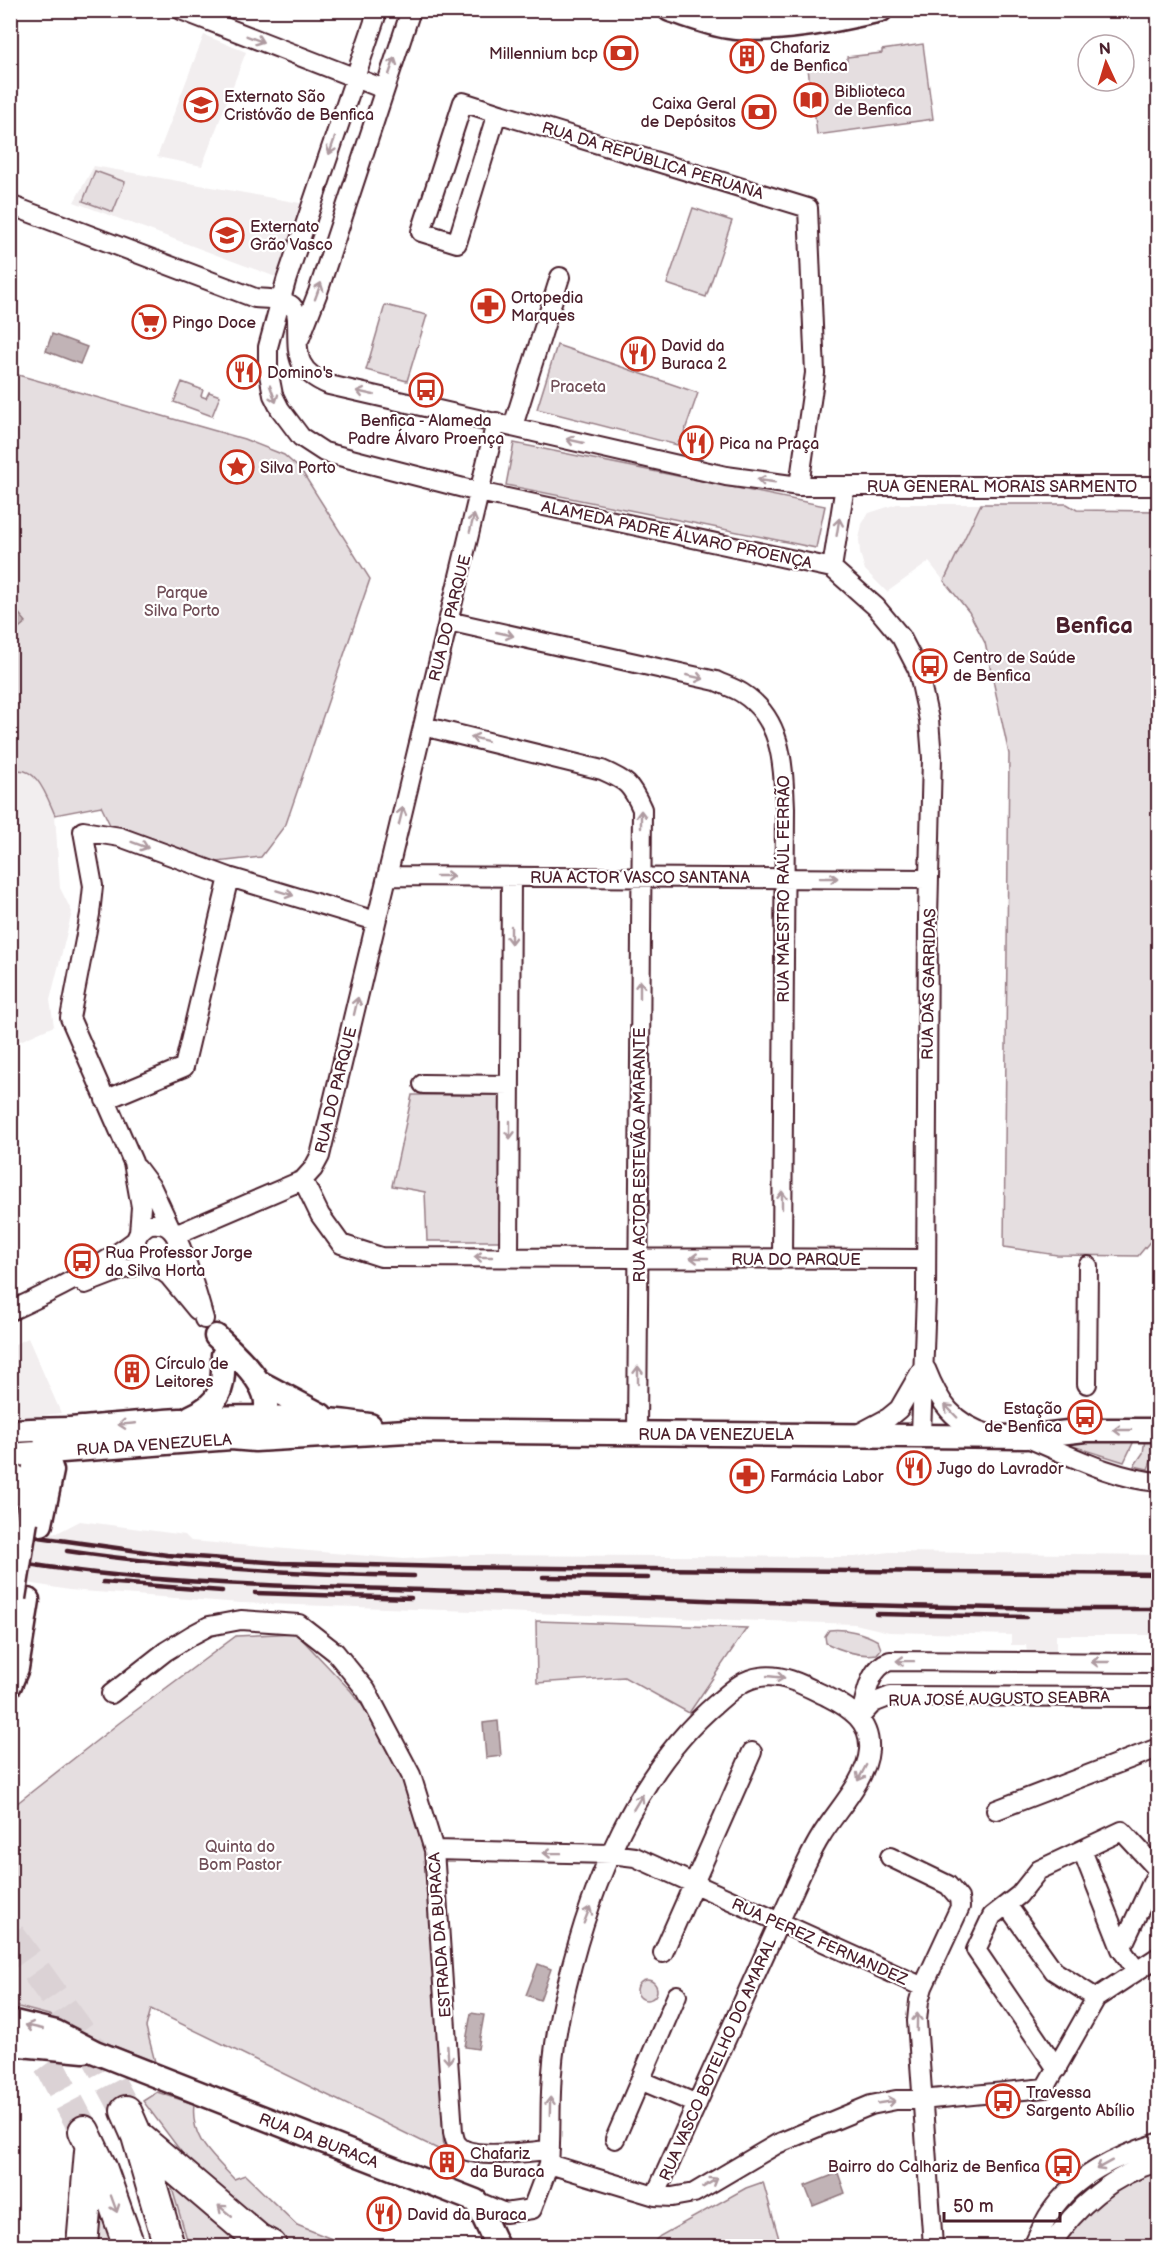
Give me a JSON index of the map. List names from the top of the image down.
{
  "streets": {
    "street": [
      "RUA DA REPÚBLICA PERUANA",
      "RUA GENERAL MORAIS SARMENTO",
      "ALAMEDA PADRE ÁLVARO PROENÇA",
      "RUA DO PARQUE",
      "RUA ACTOR VASCO SANTANA",
      "RUA MAESTRO RAÚL FERRÃO",
      "RUA DAS GARRIDAS",
      "RUA ACTOR ESTEVÃO AMARANTE",
      "RUA DA VENEZUELA",
      "RUA JOSÉ AUGUSTO SEABRA",
      "ESTRADA DA BURACA",
      "RUA PEREZ FERNANDEZ",
      "RUA VASCO BOTELHO DO AMARAL",
      "RUA DA BURACA"
    ]
  },
  "crossings": [
    ["RUA GENERAL MORAIS SARMENTO", "ALAMEDA PADRE ÁLVARO PROENÇA"],
    ["ALAMEDA PADRE ÁLVARO PROENÇA", "RUA DO PARQUE"],
    ["ALAMEDA PADRE ÁLVARO PROENÇA", "RUA DAS GARRIDAS"],
    ["RUA DO PARQUE", "RUA ACTOR VASCO SANTANA"],
    ["RUA DO PARQUE", "RUA MAESTRO RAÚL FERRÃO"],
    ["RUA DO PARQUE", "RUA DAS GARRIDAS"],
    ["RUA DO PARQUE", "RUA ACTOR ESTEVÃO AMARANTE"],
    ["RUA ACTOR VASCO SANTANA", "RUA MAESTRO RAÚL FERRÃO"],
    ["RUA ACTOR VASCO SANTANA", "RUA DAS GARRIDAS"],
    ["RUA ACTOR VASCO SANTANA", "RUA ACTOR ESTEVÃO AMARANTE"],
    ["RUA DAS GARRIDAS", "RUA DA VENEZUELA"],
    ["RUA ACTOR ESTEVÃO AMARANTE", "RUA DA VENEZUELA"],
    ["RUA JOSÉ AUGUSTO SEABRA", "RUA VASCO BOTELHO DO AMARAL"],
    ["ESTRADA DA BURACA", "RUA PEREZ FERNANDEZ"],
    ["ESTRADA DA BURACA", "RUA DA BURACA"],
    ["RUA PEREZ FERNANDEZ", "RUA VASCO BOTELHO DO AMARAL"]
  ],
  "one_way": ["RUA ACTOR VASCO SANTANA", "ESTRADA DA BURACA"],
  "districts": ["Benfica"],
  "parks": ["Praceta", "Parque Silva Porto", "Quinta do Bom Pastor"],
  "places": {
    "bank": ["Millennium bcp", "Caixa Geral de Depósitos"],
    "building": ["Chafariz de Benfica", "Círculo de Leitores", "Chafariz da Buraca"],
    "library": ["Biblioteca de Benfica"],
    "school or university": ["Externato São Cristóvão de Benfica", "Externato Grão Vasco"],
    "pharmacy": ["Ortopedia Marques", "Farmácia Labor"],
    "supermarket": ["Pingo Doce"],
    "restaurant": [
      "David da Buraca 2",
      "Domino's",
      "Pica na Praça",
      "Jugo do Lavrador",
      "David da Buraca"
    ],
    "bus stop": [
      "Benfica - Alameda Padre Álvaro Proença",
      "Centro de Saúde de Benfica",
      "Rua Professor Jorge da Silva Horta",
      "Estação de Benfica",
      "Travessa Sargento Abílio",
      "Bairro do Calhariz de Benfica"
    ],
    "place": ["Silva Porto"]
  },
  "scale_bar": "50 m",
  "north": "top"
}
